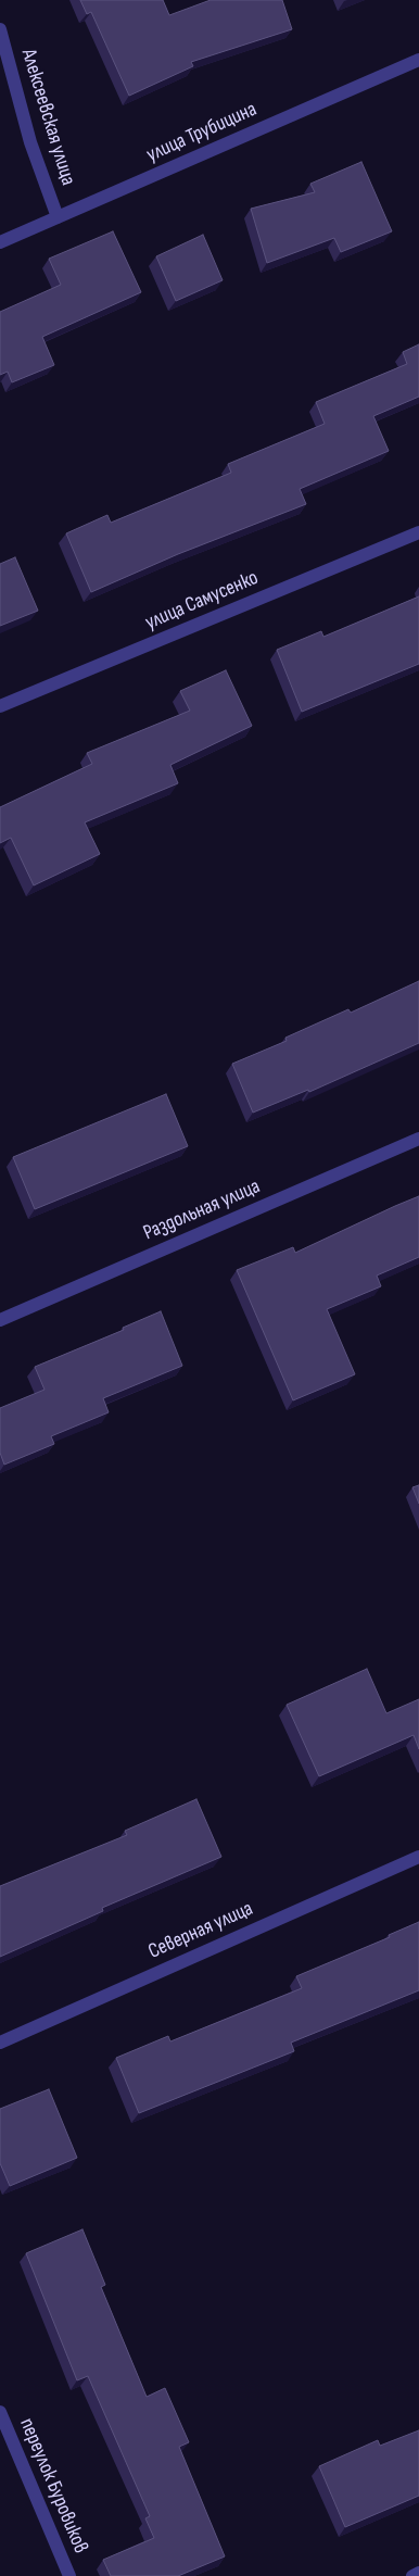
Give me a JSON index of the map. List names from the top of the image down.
{
  "streets": {
    "street": [
      "Алексеевская улица",
      "улица Трубицина",
      "улица Самусенко",
      "Раздольная улица",
      "Северная улица",
      "переулок Буровиков"
    ]
  },
  "crossings": [
    ["Алексеевская улица", "улица Трубицина"]
  ]
}
